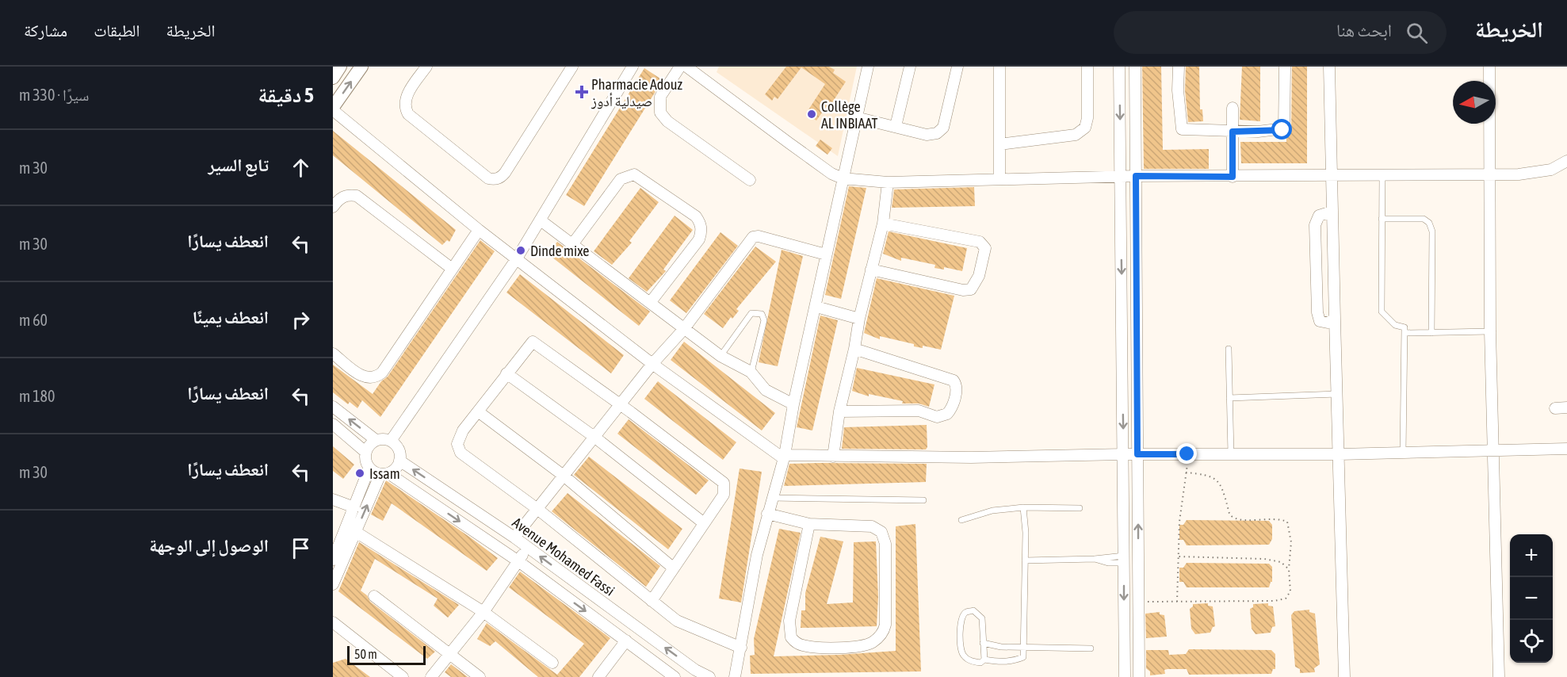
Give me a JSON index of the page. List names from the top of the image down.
{
  "streets": {
    "street": ["Avenue Mohamed Fassi"]
  },
  "places": {
    "health": ["Pharmacie Adouz صيدلية أدوز"],
    "other": ["Collège AL INBIAAT", "Dinde mixe", "Issam"]
  },
  "scale_bar": "50 m",
  "north": "left",
  "page": {
    "header": "الخريطة",
    "search": "ابحث هنا",
    "nav": ["الخريطة", "الطبقات", "مشاركة"],
    "heading": ["5 دقيقة", "سيرًا · 330 m"],
    "list": [
      ["تابع السير", "30 m"],
      ["انعطف يسارًا", "30 m"],
      ["انعطف يمينًا", "60 m"],
      ["انعطف يسارًا", "180 m"],
      ["انعطف يسارًا", "30 m"],
      "الوصول إلى الوجهة"
    ],
    "map_buttons": ["+", "−"],
    "scale": "50 m"
  }
}
